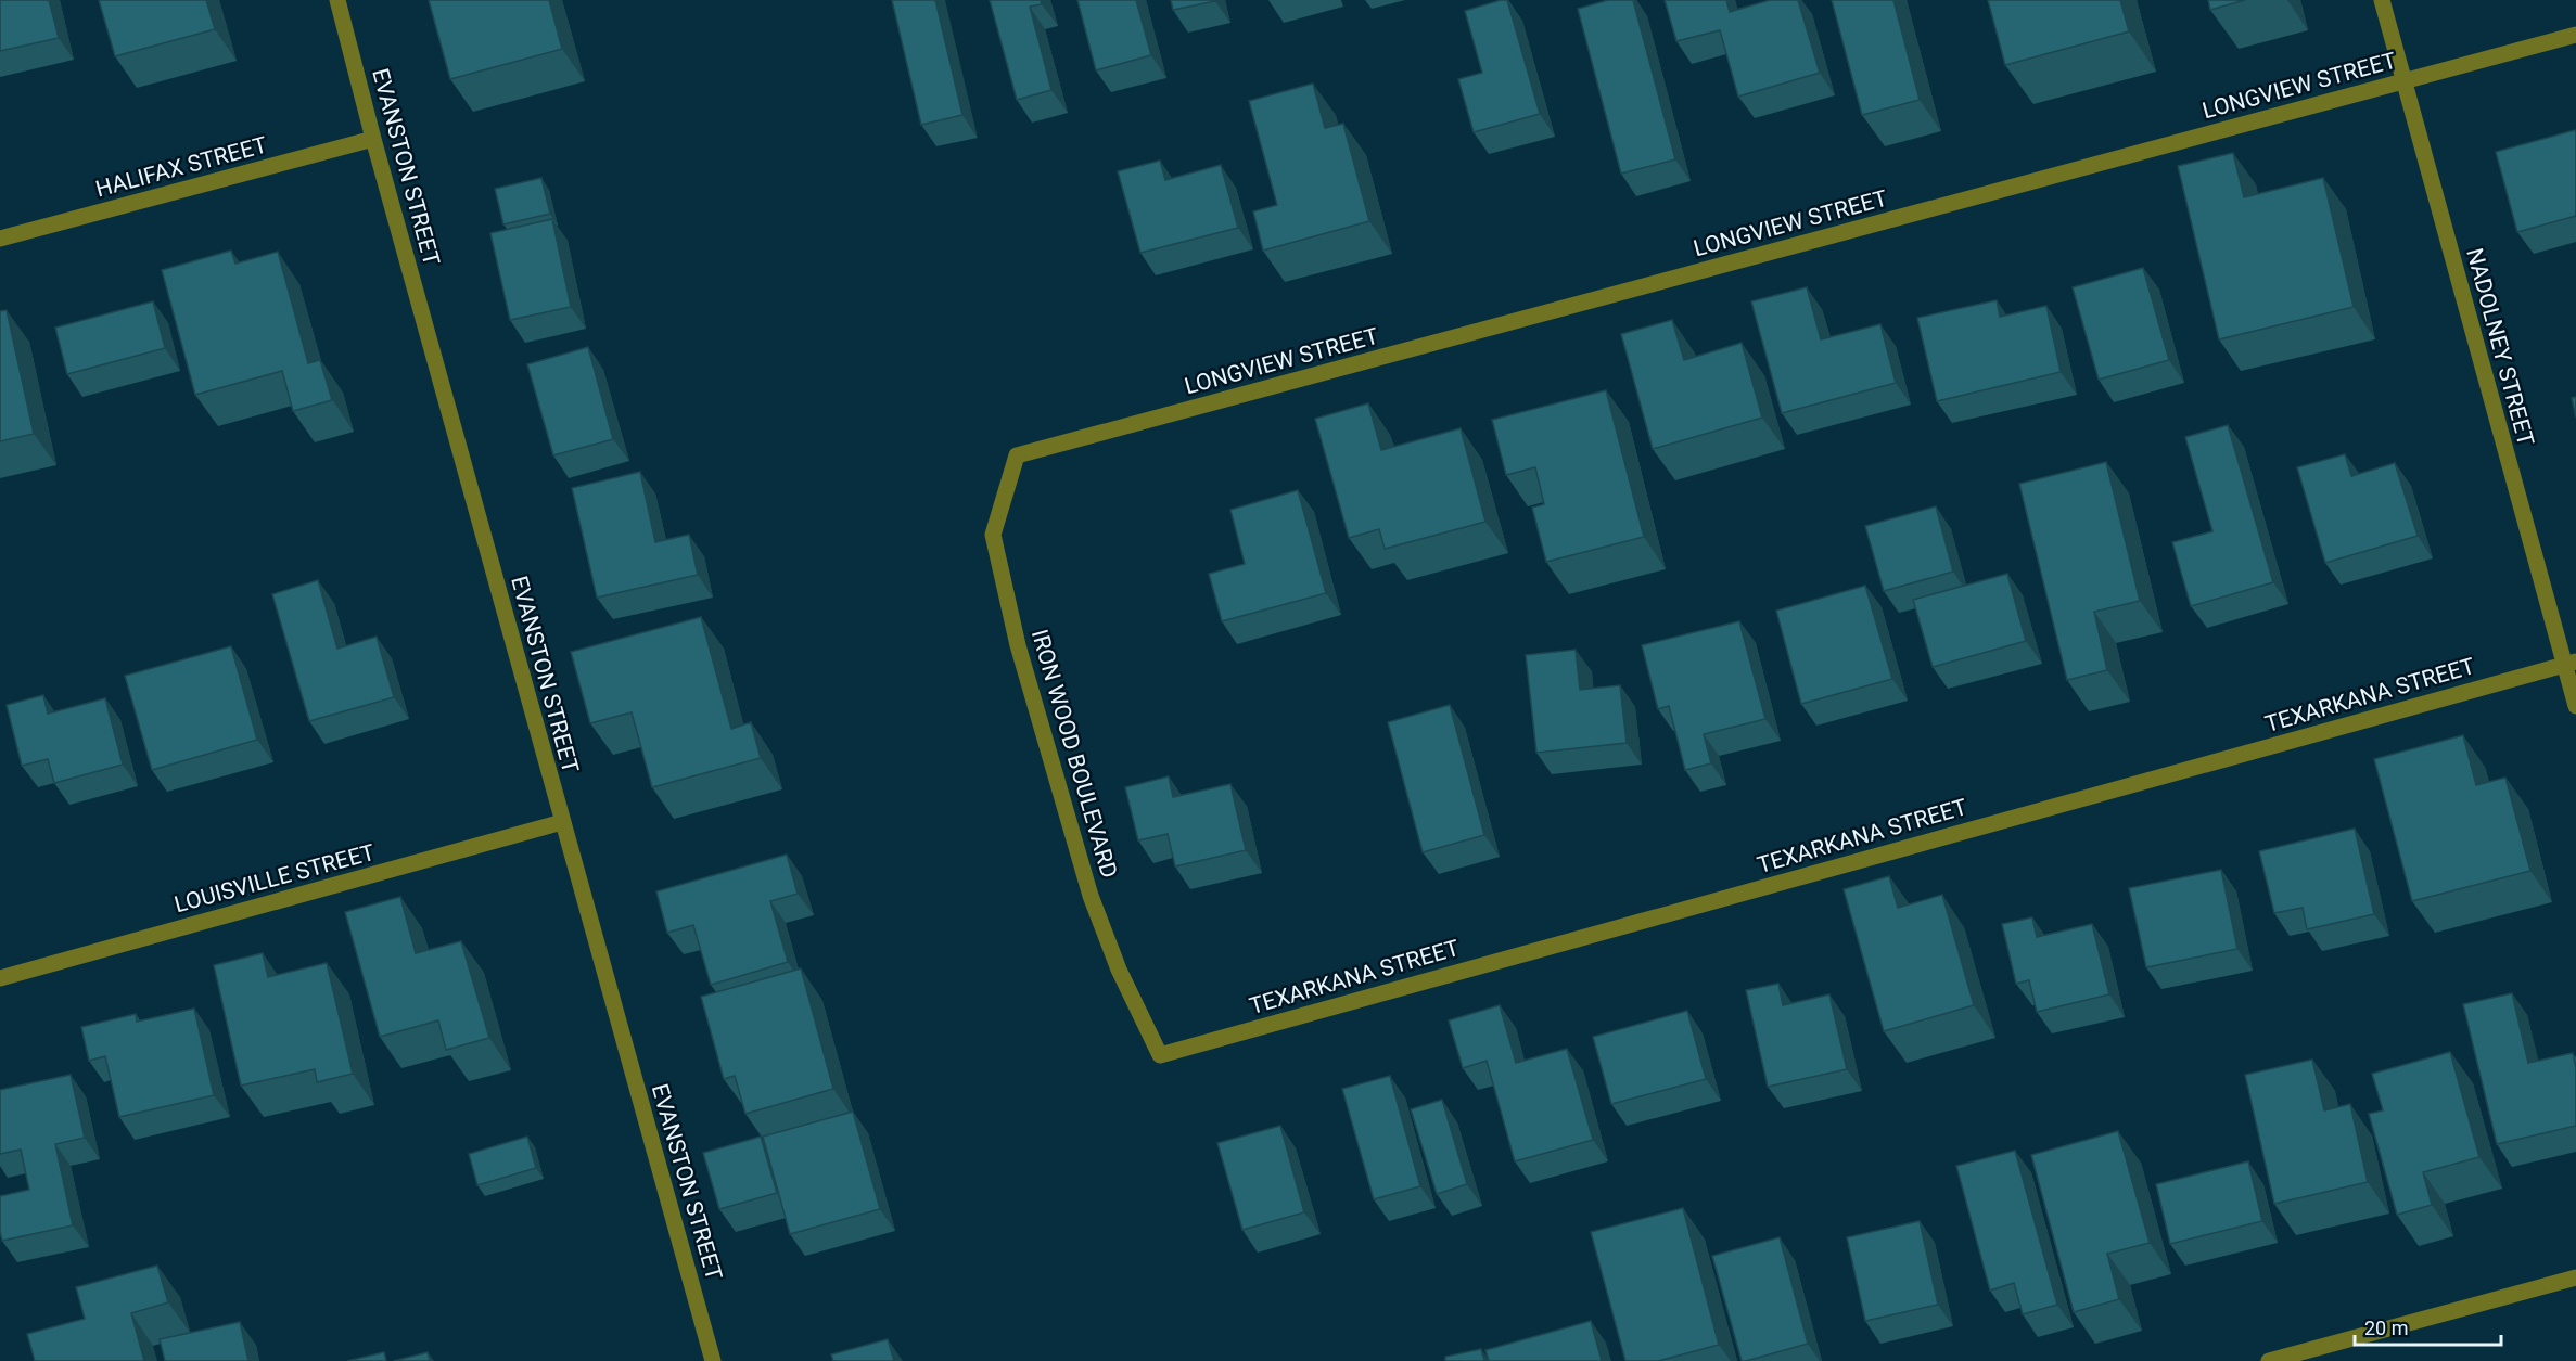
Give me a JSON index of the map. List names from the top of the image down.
{
  "streets": {
    "street": [
      "LONGVIEW STREET",
      "HALIFAX STREET",
      "EVANSTON STREET",
      "NADOLNEY STREET",
      "TEXARKANA STREET",
      "IRON WOOD BOULEVARD",
      "LOUISVILLE STREET"
    ]
  },
  "crossings": [
    ["LONGVIEW STREET", "NADOLNEY STREET"],
    ["LONGVIEW STREET", "IRON WOOD BOULEVARD"],
    ["HALIFAX STREET", "EVANSTON STREET"],
    ["EVANSTON STREET", "LOUISVILLE STREET"],
    ["NADOLNEY STREET", "TEXARKANA STREET"],
    ["TEXARKANA STREET", "IRON WOOD BOULEVARD"]
  ],
  "scale_bar": "20 m"
}
